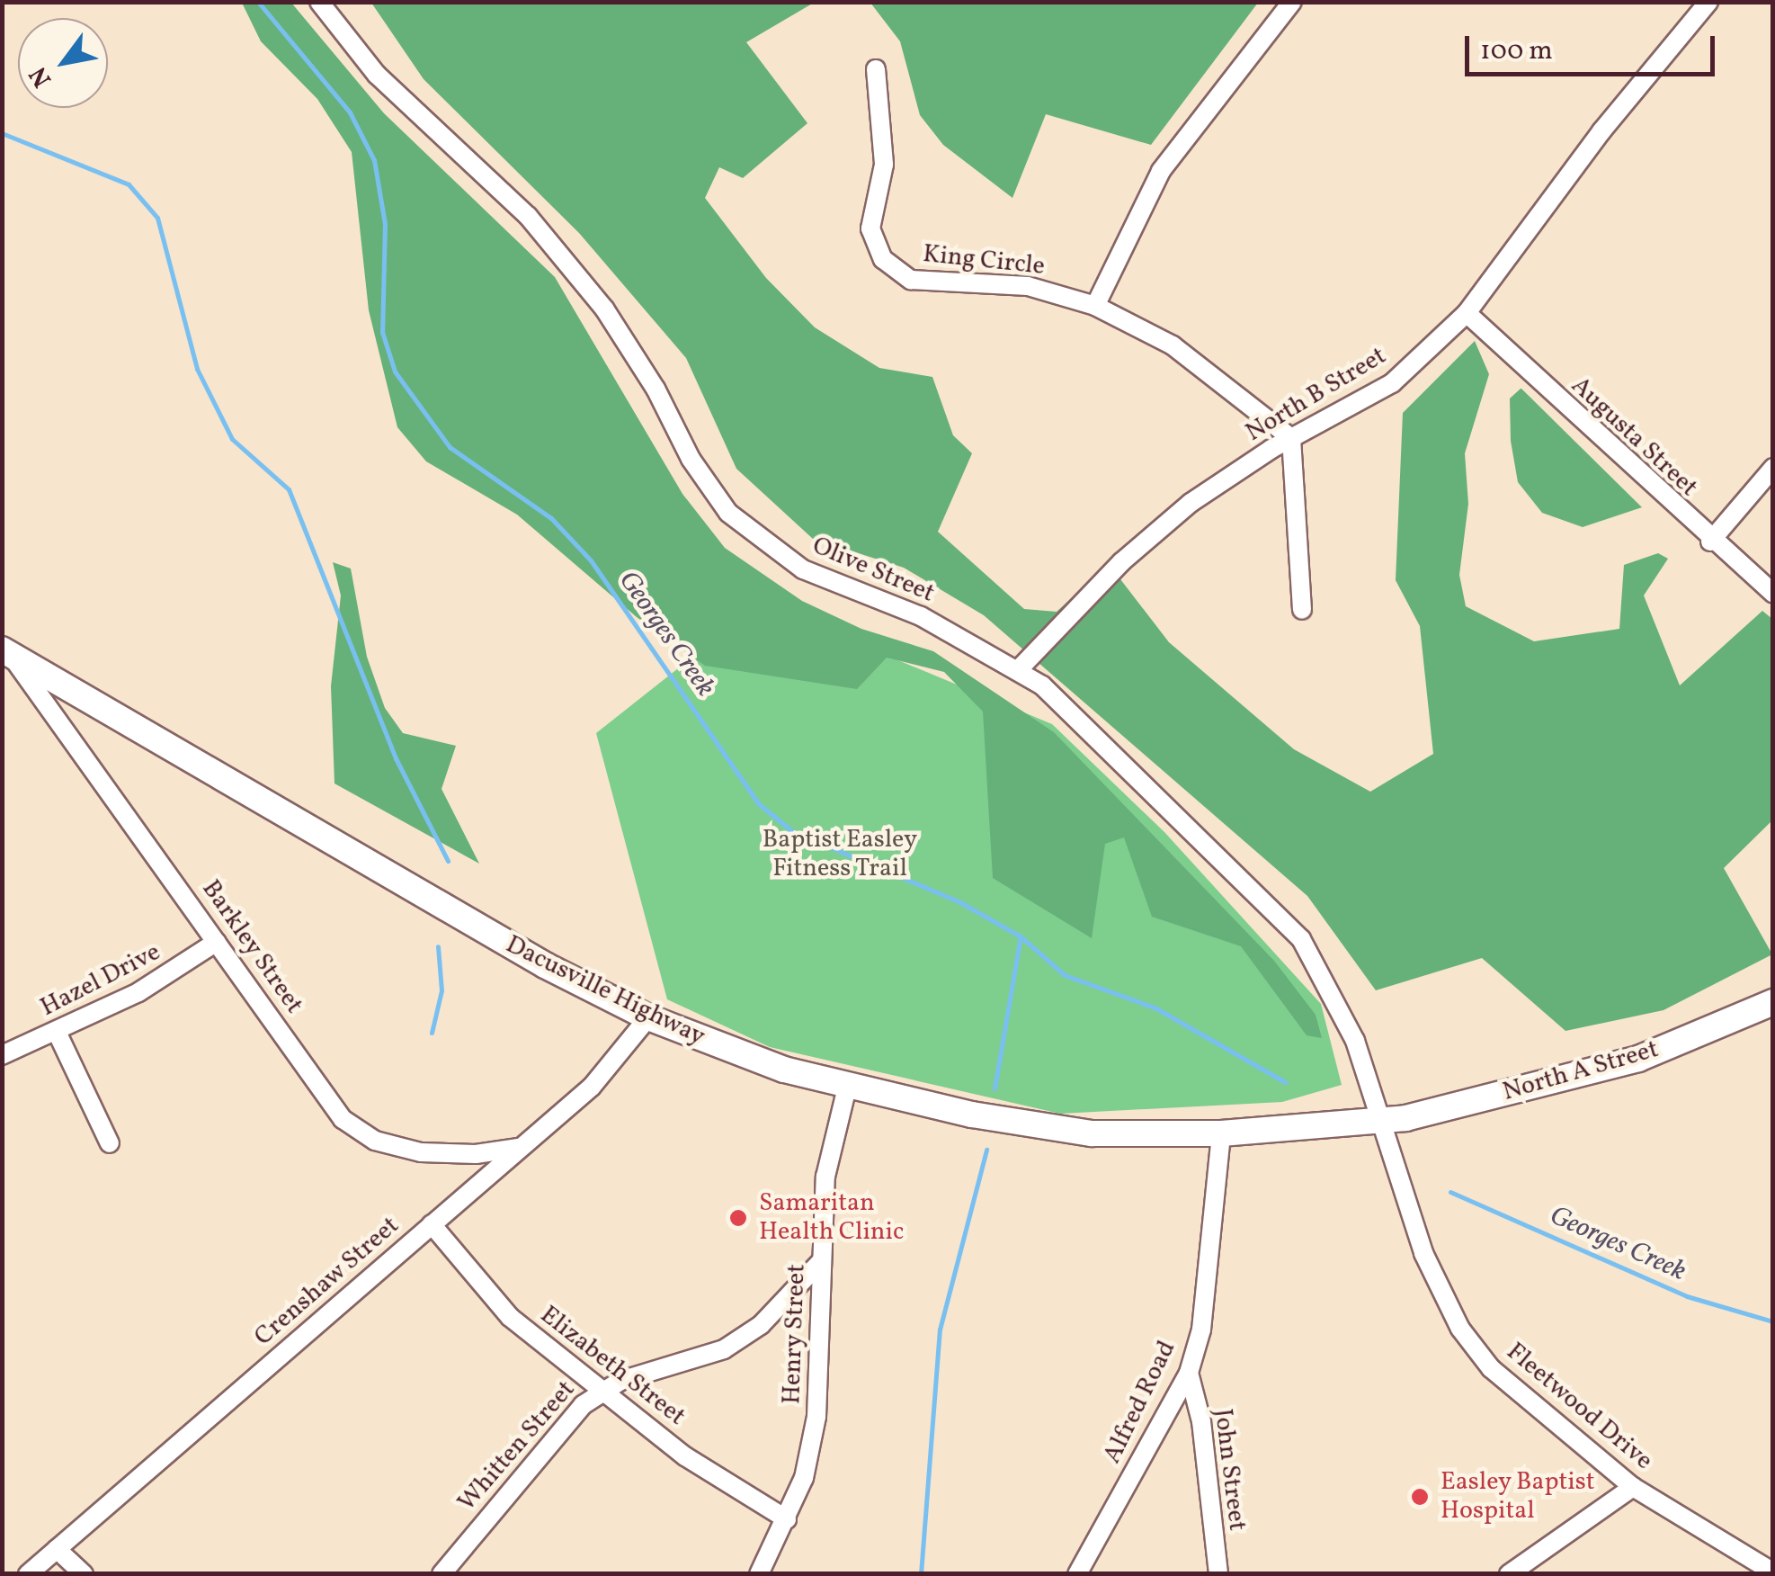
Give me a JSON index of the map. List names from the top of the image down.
{
  "streets": {
    "main road": ["Dacusville Highway", "North A Street"],
    "street": [
      "King Circle",
      "North B Street",
      "Augusta Street",
      "Olive Street",
      "Barkley Street",
      "Hazel Drive",
      "Crenshaw Street",
      "Henry Street",
      "Elizabeth Street",
      "Alfred Road",
      "Fleetwood Drive",
      "Whitten Street",
      "John Street"
    ]
  },
  "crossings": [
    ["King Circle", "North B Street"],
    ["North B Street", "Augusta Street"],
    ["North B Street", "Olive Street"],
    ["Olive Street", "Dacusville Highway"],
    ["Olive Street", "North A Street"],
    ["Olive Street", "Fleetwood Drive"],
    ["Barkley Street", "Hazel Drive"],
    ["Barkley Street", "Dacusville Highway"],
    ["Barkley Street", "Crenshaw Street"],
    ["Dacusville Highway", "North A Street"],
    ["Dacusville Highway", "Crenshaw Street"],
    ["Dacusville Highway", "Henry Street"],
    ["Dacusville Highway", "Alfred Road"],
    ["Dacusville Highway", "Fleetwood Drive"],
    ["North A Street", "Fleetwood Drive"],
    ["Crenshaw Street", "Elizabeth Street"],
    ["Henry Street", "Elizabeth Street"],
    ["Henry Street", "Whitten Street"],
    ["Elizabeth Street", "Whitten Street"],
    ["Alfred Road", "John Street"]
  ],
  "water": ["Georges Creek"],
  "parks": ["Baptist Easley Fitness Trail"],
  "places": ["Samaritan Health Clinic", "Easley Baptist Hospital"],
  "scale_bar": "100 m",
  "north": "bottom left"
}
